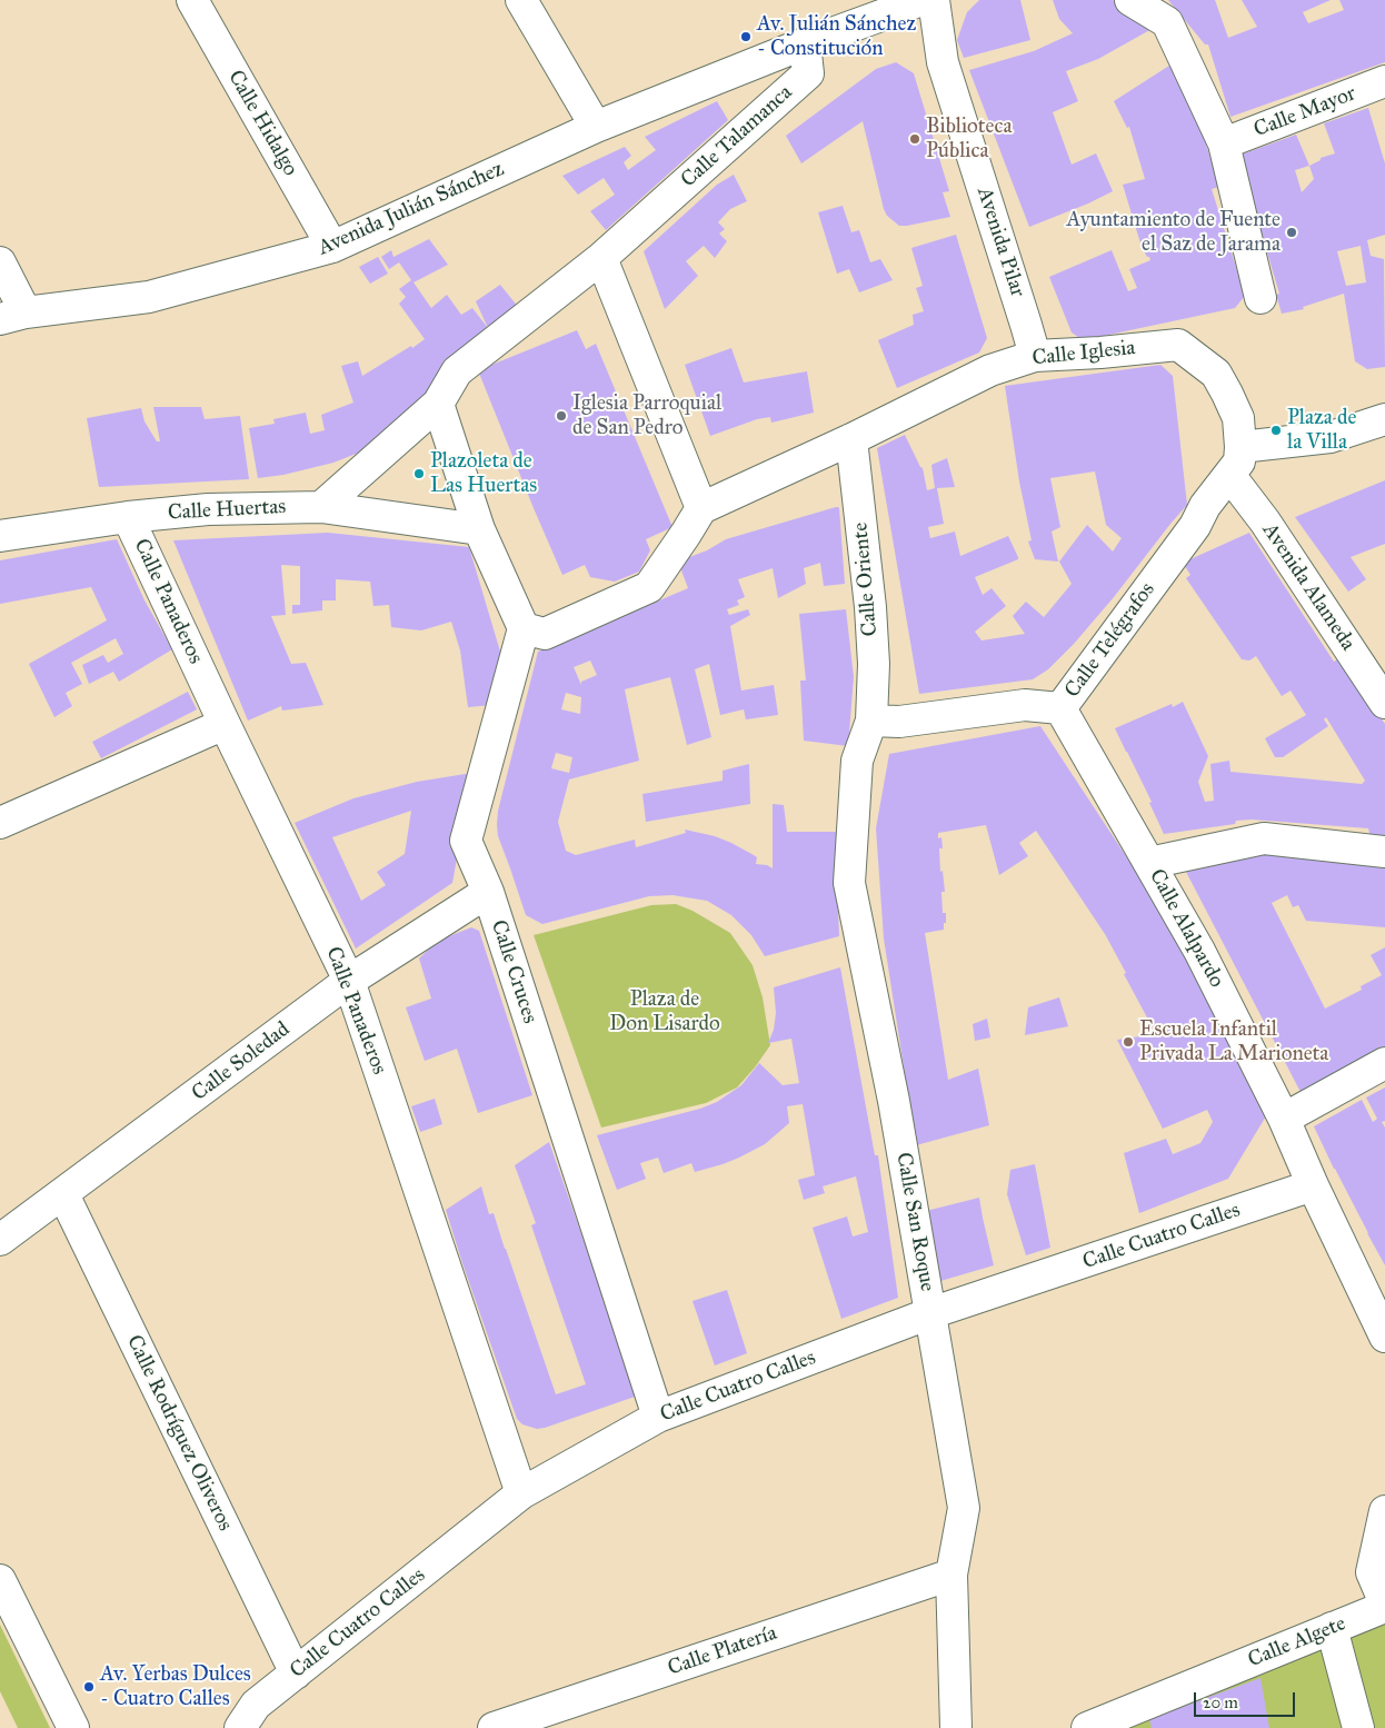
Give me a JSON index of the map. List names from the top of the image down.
{
  "streets": {
    "street": [
      "Calle Mayor",
      "Calle Hidalgo",
      "Calle Talamanca",
      "Avenida Julián Sánchez",
      "Avenida Pilar",
      "Calle Iglesia",
      "Calle Huertas",
      "Calle Oriente",
      "Avenida Alameda",
      "Calle Panaderos",
      "Calle Telégrafos",
      "Calle Alalpardo",
      "Calle Cruces",
      "Calle Soledad",
      "Calle San Roque",
      "Calle Cuatro Calles",
      "Calle Rodríguez Oliveros",
      "Calle Algete",
      "Calle Platería"
    ]
  },
  "crossings": [
    ["Calle Hidalgo", "Avenida Julián Sánchez"],
    ["Calle Talamanca", "Avenida Julián Sánchez"],
    ["Avenida Pilar", "Calle Iglesia"],
    ["Calle Iglesia", "Calle Oriente"],
    ["Calle Iglesia", "Avenida Alameda"],
    ["Calle Iglesia", "Calle Telégrafos"],
    ["Calle Huertas", "Calle Panaderos"],
    ["Calle Oriente", "Calle Telégrafos"],
    ["Calle Oriente", "Calle San Roque"],
    ["Calle Panaderos", "Calle Soledad"],
    ["Calle Panaderos", "Calle Cuatro Calles"],
    ["Calle Telégrafos", "Calle Alalpardo"],
    ["Calle Telégrafos", "Calle San Roque"],
    ["Calle Alalpardo", "Calle Cuatro Calles"],
    ["Calle Cruces", "Calle Soledad"],
    ["Calle Cruces", "Calle Cuatro Calles"],
    ["Calle Soledad", "Calle Rodríguez Oliveros"],
    ["Calle San Roque", "Calle Cuatro Calles"],
    ["Calle San Roque", "Calle Platería"],
    ["Calle Cuatro Calles", "Calle Rodríguez Oliveros"]
  ],
  "parks": ["Plaza de Don Lisardo"],
  "places": [
    "Av. Julián Sánchez - Constitución",
    "Biblioteca Pública",
    "Ayuntamiento de Fuente el Saz de Jarama",
    "Iglesia Parroquial de San Pedro",
    "Plaza de la Villa",
    "Plazoleta de Las Huertas",
    "Escuela Infantil Privada La Marioneta",
    "Av. Yerbas Dulces - Cuatro Calles"
  ],
  "scale_bar": "20 m"
}
